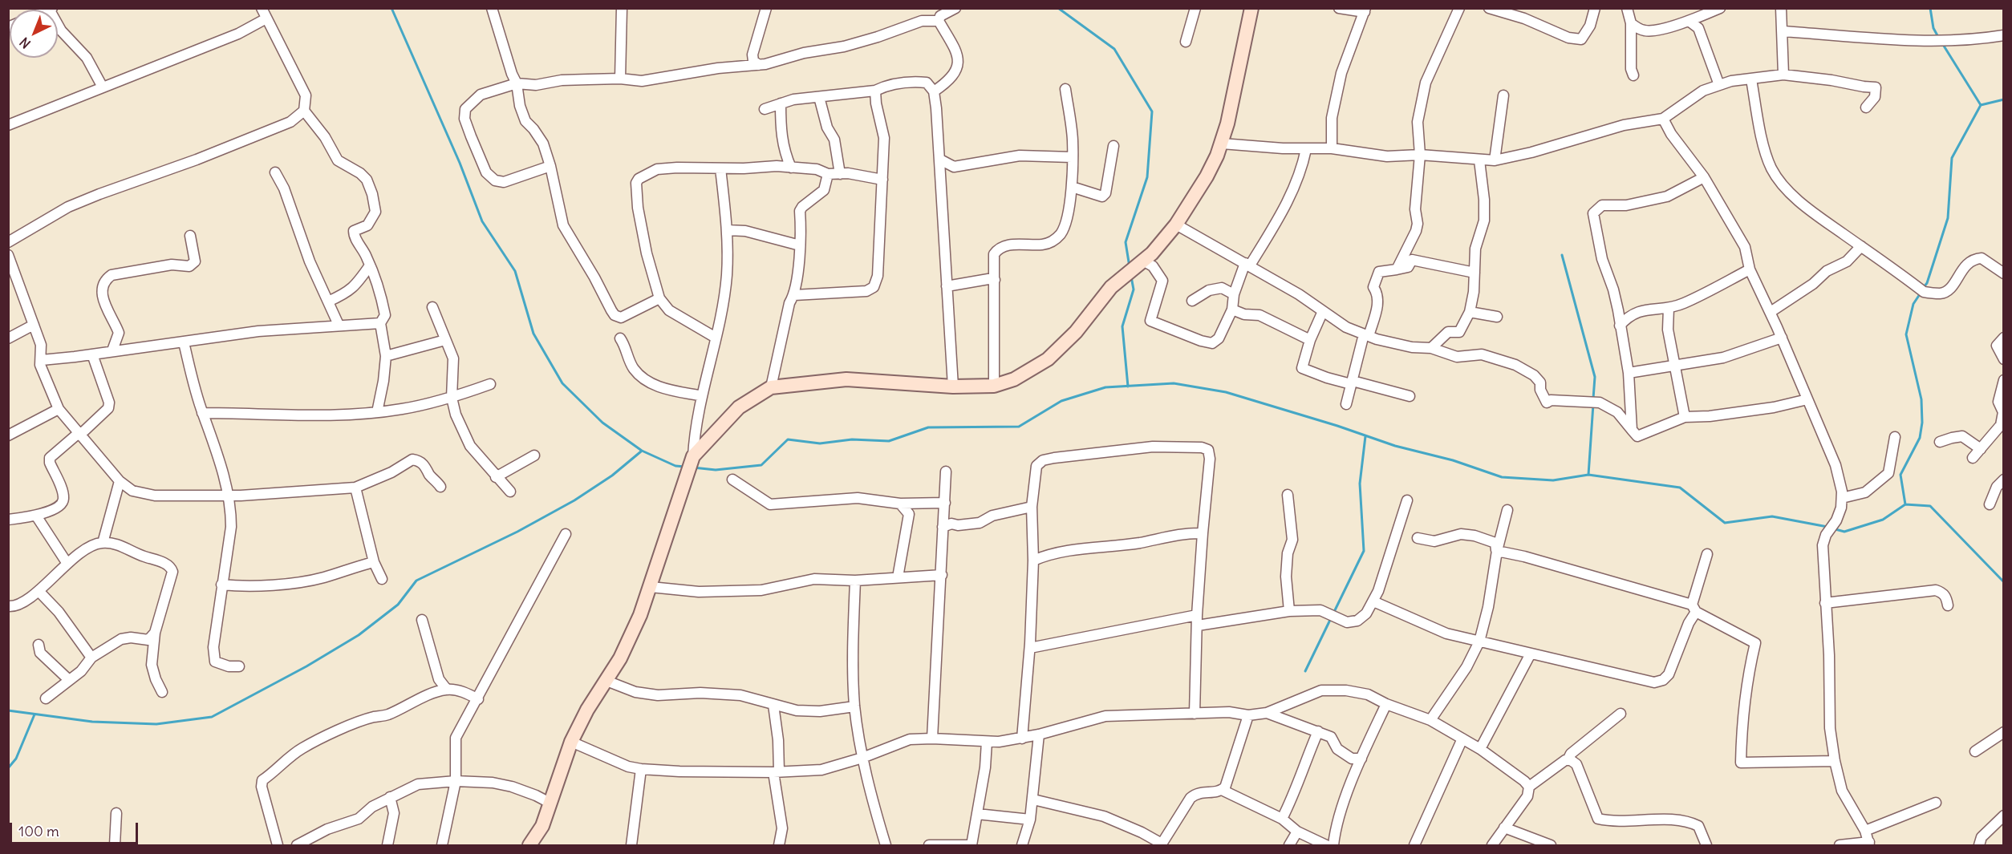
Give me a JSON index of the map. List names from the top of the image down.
{
  "scale_bar": "100 m",
  "north": "bottom left"
}
